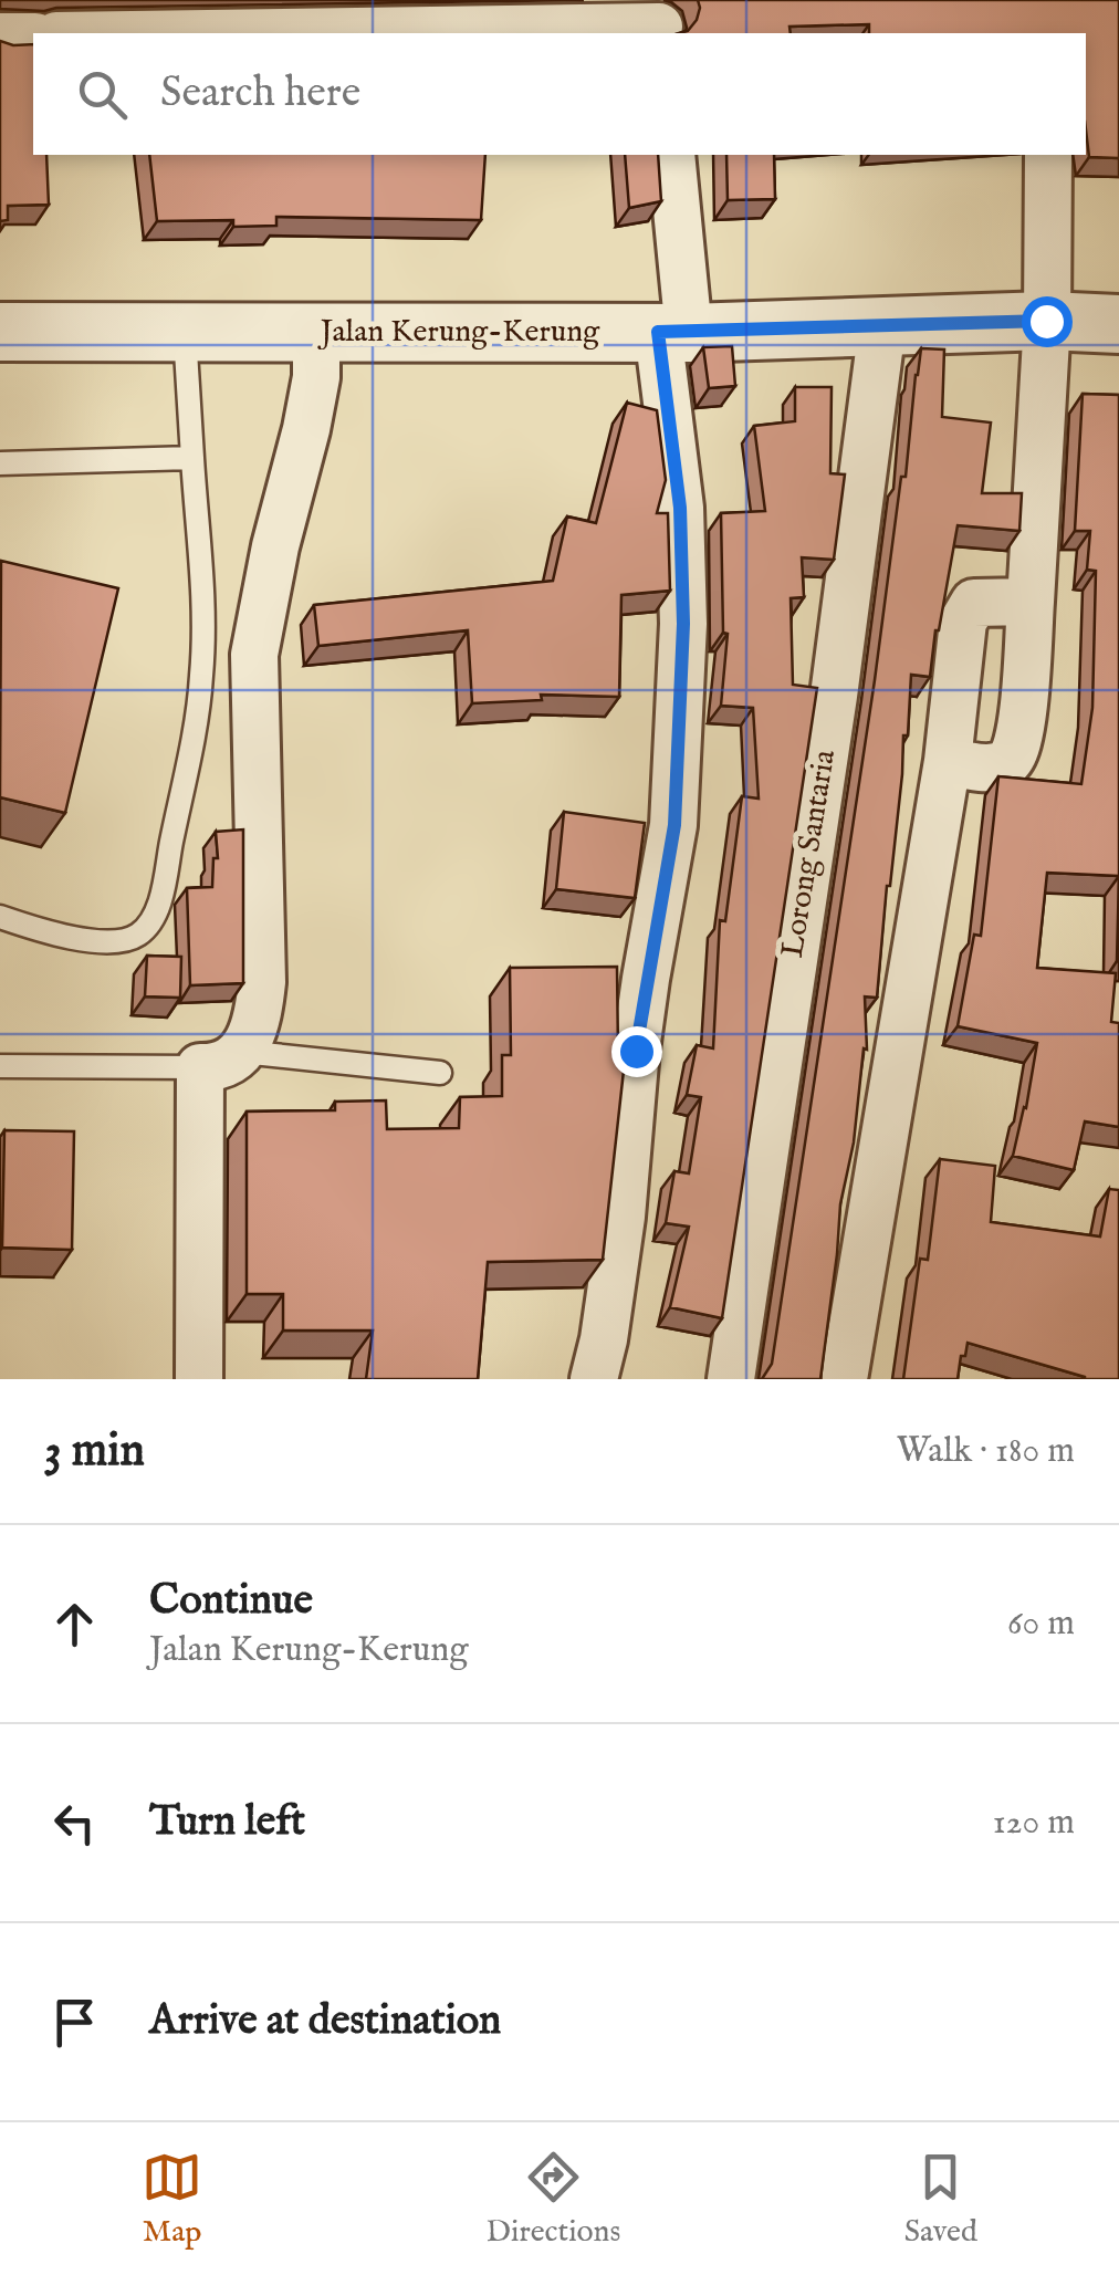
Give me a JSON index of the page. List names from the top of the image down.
{
  "streets": {
    "street": ["Jalan Kerung-Kerung", "Lorong Santaria"]
  },
  "crossings": [
    ["Jalan Kerung-Kerung", "Lorong Santaria"]
  ],
  "page": {
    "search": "Search here",
    "heading": ["3 min", "Walk · 180 m"],
    "list": [
      ["Continue", "Jalan Kerung-Kerung", "60 m"],
      ["Turn left", "120 m"],
      "Arrive at destination"
    ],
    "nav": ["Map", "Directions", "Saved"]
  }
}
